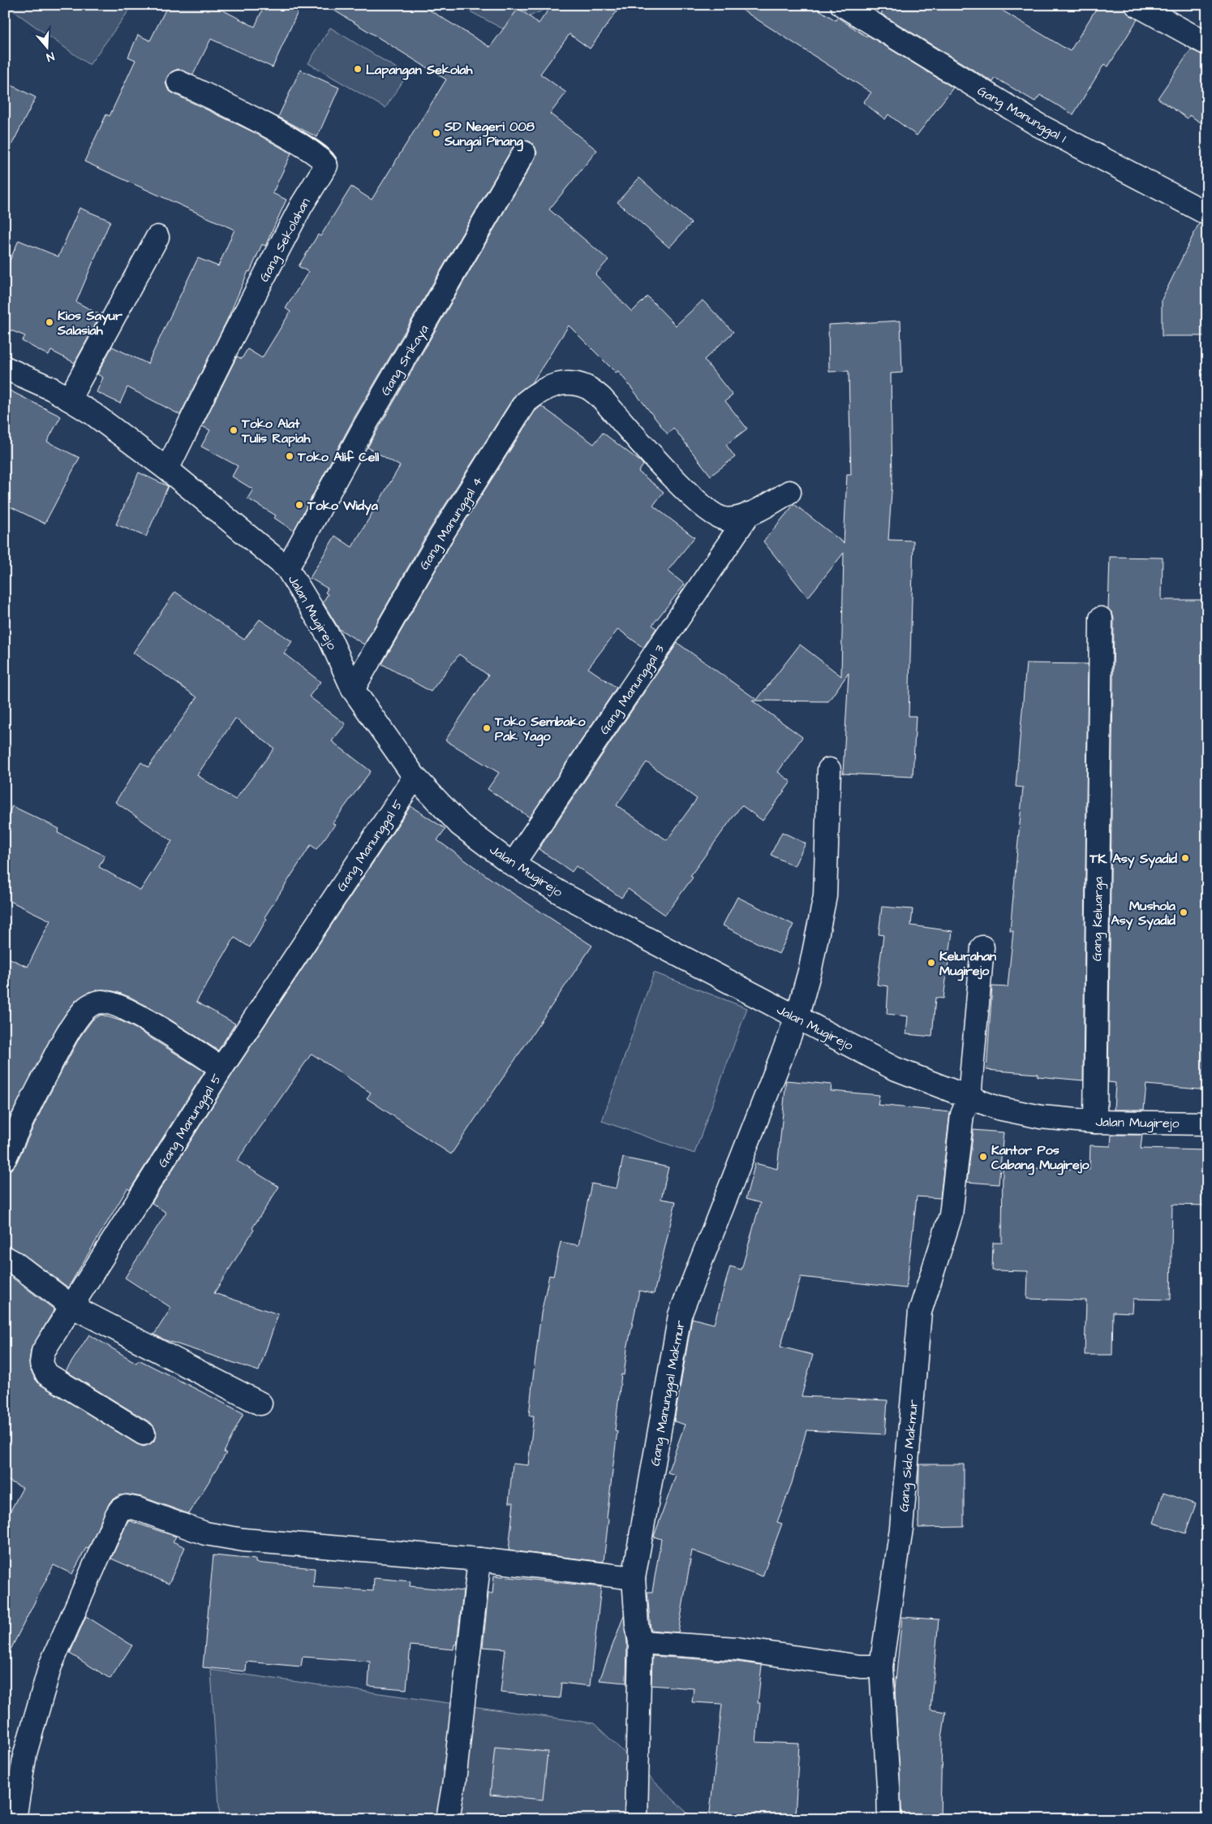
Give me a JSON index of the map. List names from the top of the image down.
{
  "streets": {
    "street": [
      "Gang Manunggal 1",
      "Gang Sekolahan",
      "Gang Srikaya",
      "Gang Manunggal 4",
      "Jalan Mugirejo",
      "Gang Manunggal 3",
      "Gang Manunggal 5",
      "Gang Keluarga",
      "Gang Manunggal Makmur",
      "Gang Sido Makmur"
    ]
  },
  "crossings": [
    ["Gang Sekolahan", "Jalan Mugirejo"],
    ["Gang Srikaya", "Jalan Mugirejo"],
    ["Gang Manunggal 4", "Jalan Mugirejo"],
    ["Gang Manunggal 4", "Gang Manunggal 3"],
    ["Jalan Mugirejo", "Gang Manunggal 3"],
    ["Jalan Mugirejo", "Gang Manunggal 5"],
    ["Jalan Mugirejo", "Gang Keluarga"],
    ["Jalan Mugirejo", "Gang Manunggal Makmur"],
    ["Jalan Mugirejo", "Gang Sido Makmur"]
  ],
  "places": [
    "Lapangan Sekolah",
    "SD Negeri 008 Sungai Pinang",
    "Kios Sayur Salasiah",
    "Toko Alat Tulis Rapiah",
    "Toko Alif Cell",
    "Toko Widya",
    "Toko Sembako Pak Yago",
    "TK. Asy Syadid",
    "Mushola Asy Syadid",
    "Kelurahan Mugirejo",
    "Kantor Pos Cabang Mugirejo"
  ],
  "north": "bottom"
}
